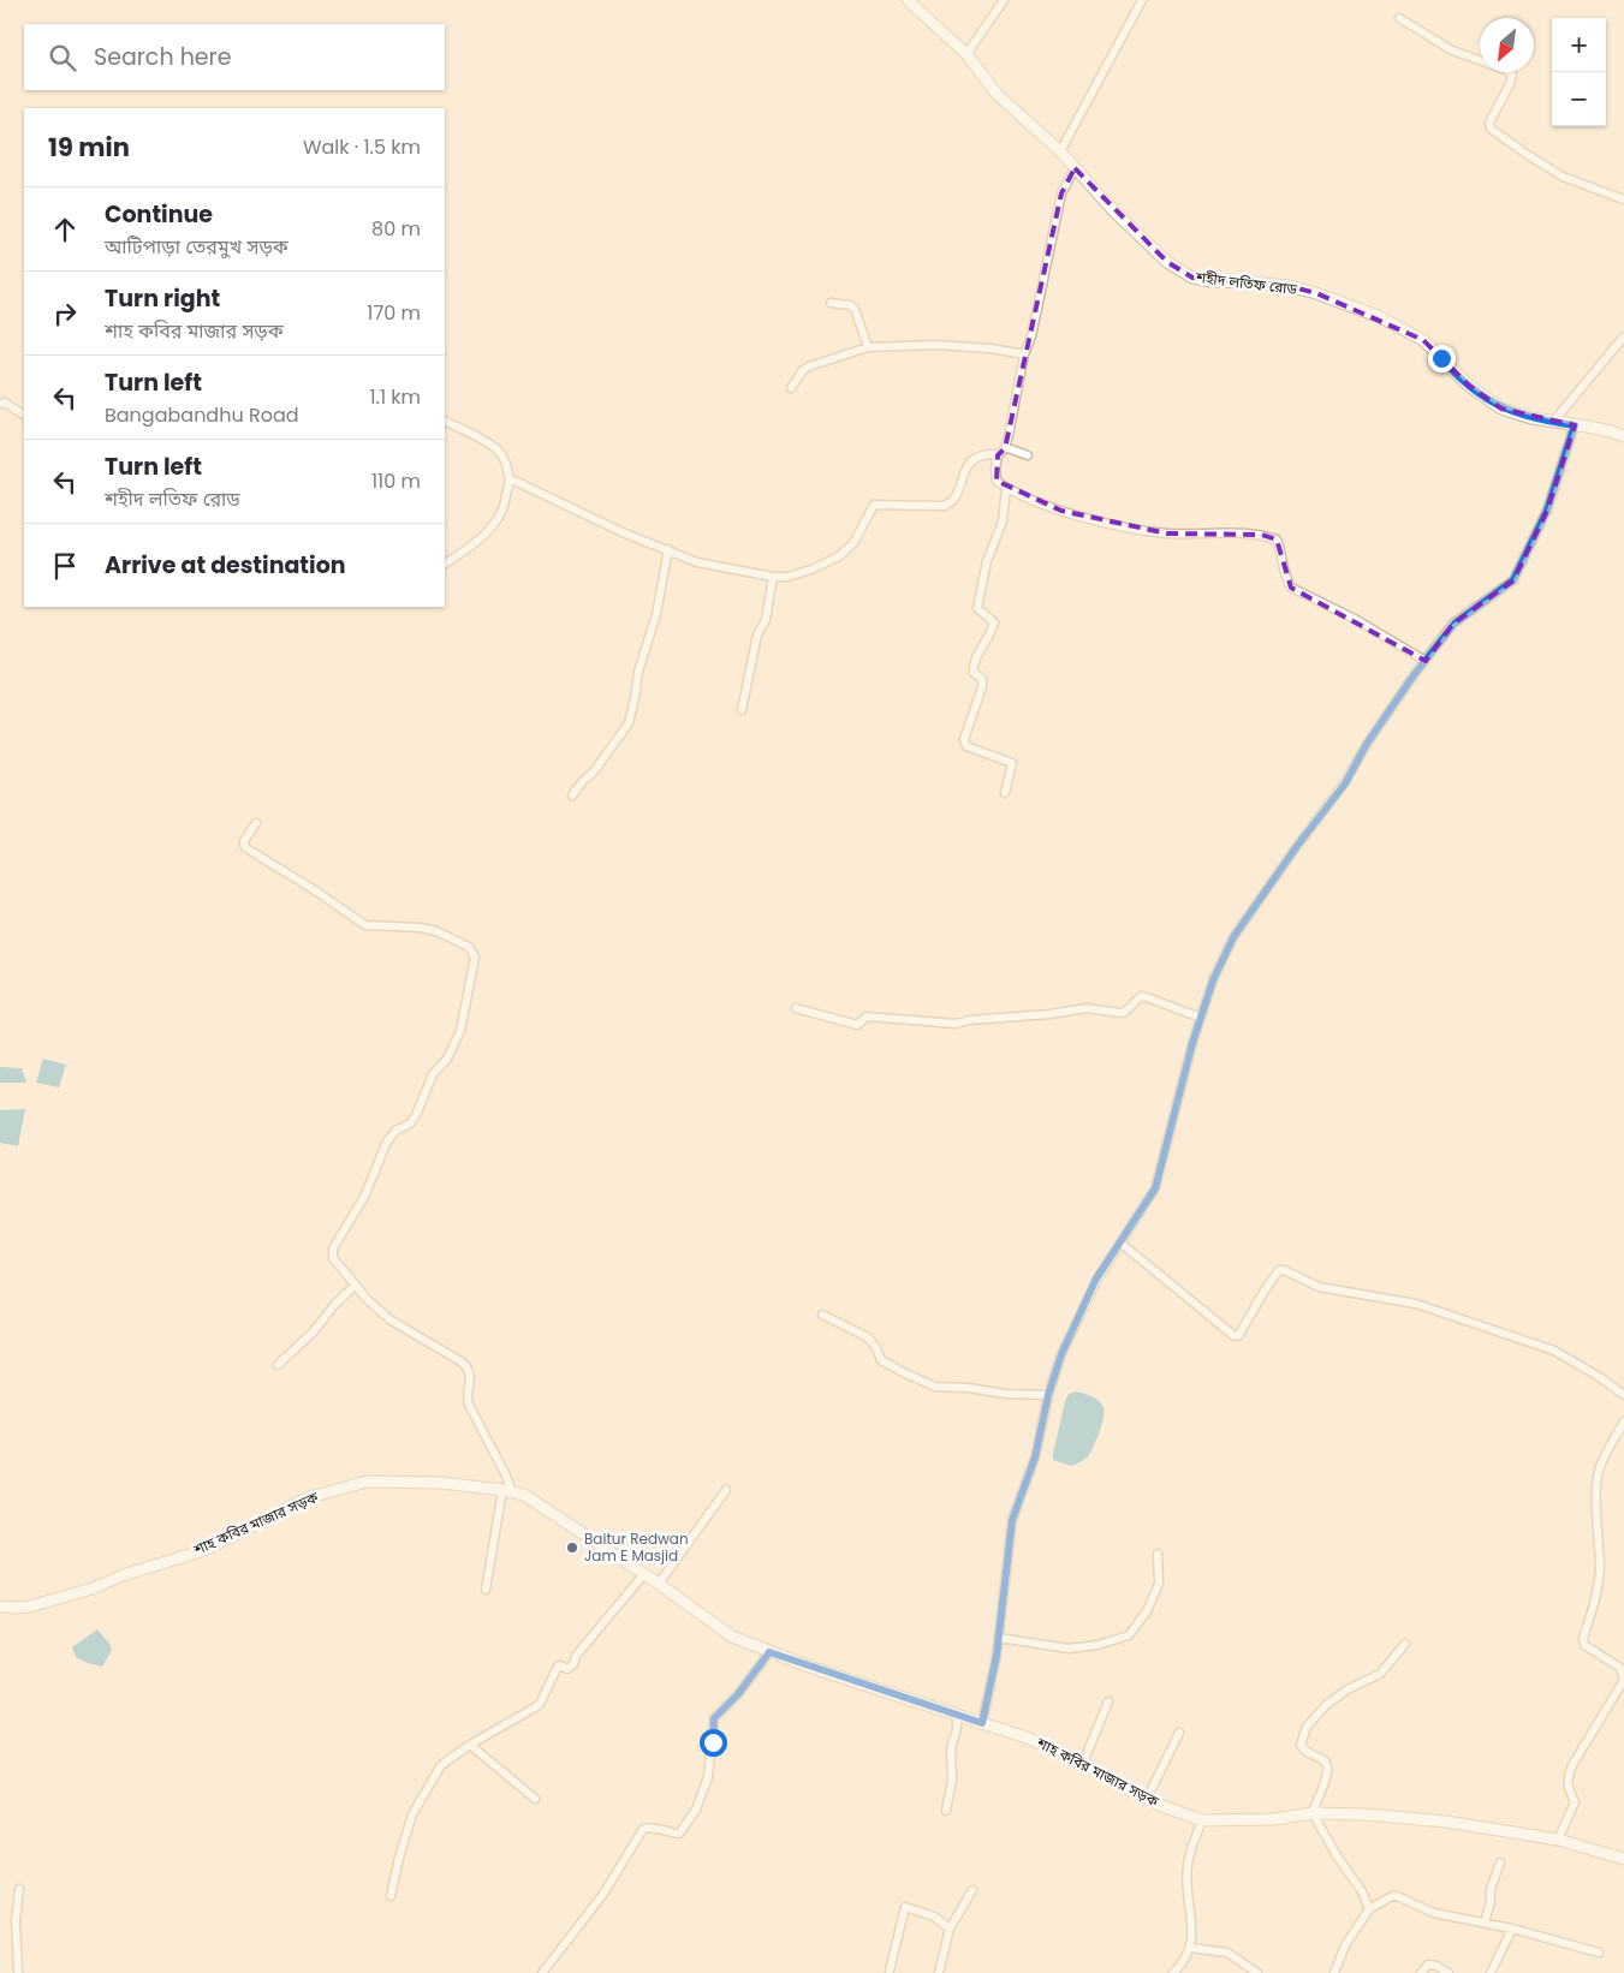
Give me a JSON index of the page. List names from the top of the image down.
{
  "streets": {
    "street": ["শহীদ লতিফ রোড", "শাহ কবির মাজার সড়ক"]
  },
  "places": ["Baitur Redwan Jam E Masjid"],
  "north": "bottom left",
  "page": {
    "map_buttons": ["+", "−"],
    "search": "Search here",
    "heading": ["19 min", "Walk · 1.5 km"],
    "list": [
      ["Continue", "আটিপাড়া তেরমুখ সড়ক", "80 m"],
      ["Turn right", "শাহ কবির মাজার সড়ক", "170 m"],
      ["Turn left", "Bangabandhu Road", "1.1 km"],
      ["Turn left", "শহীদ লতিফ রোড", "110 m"],
      "Arrive at destination"
    ]
  }
}
